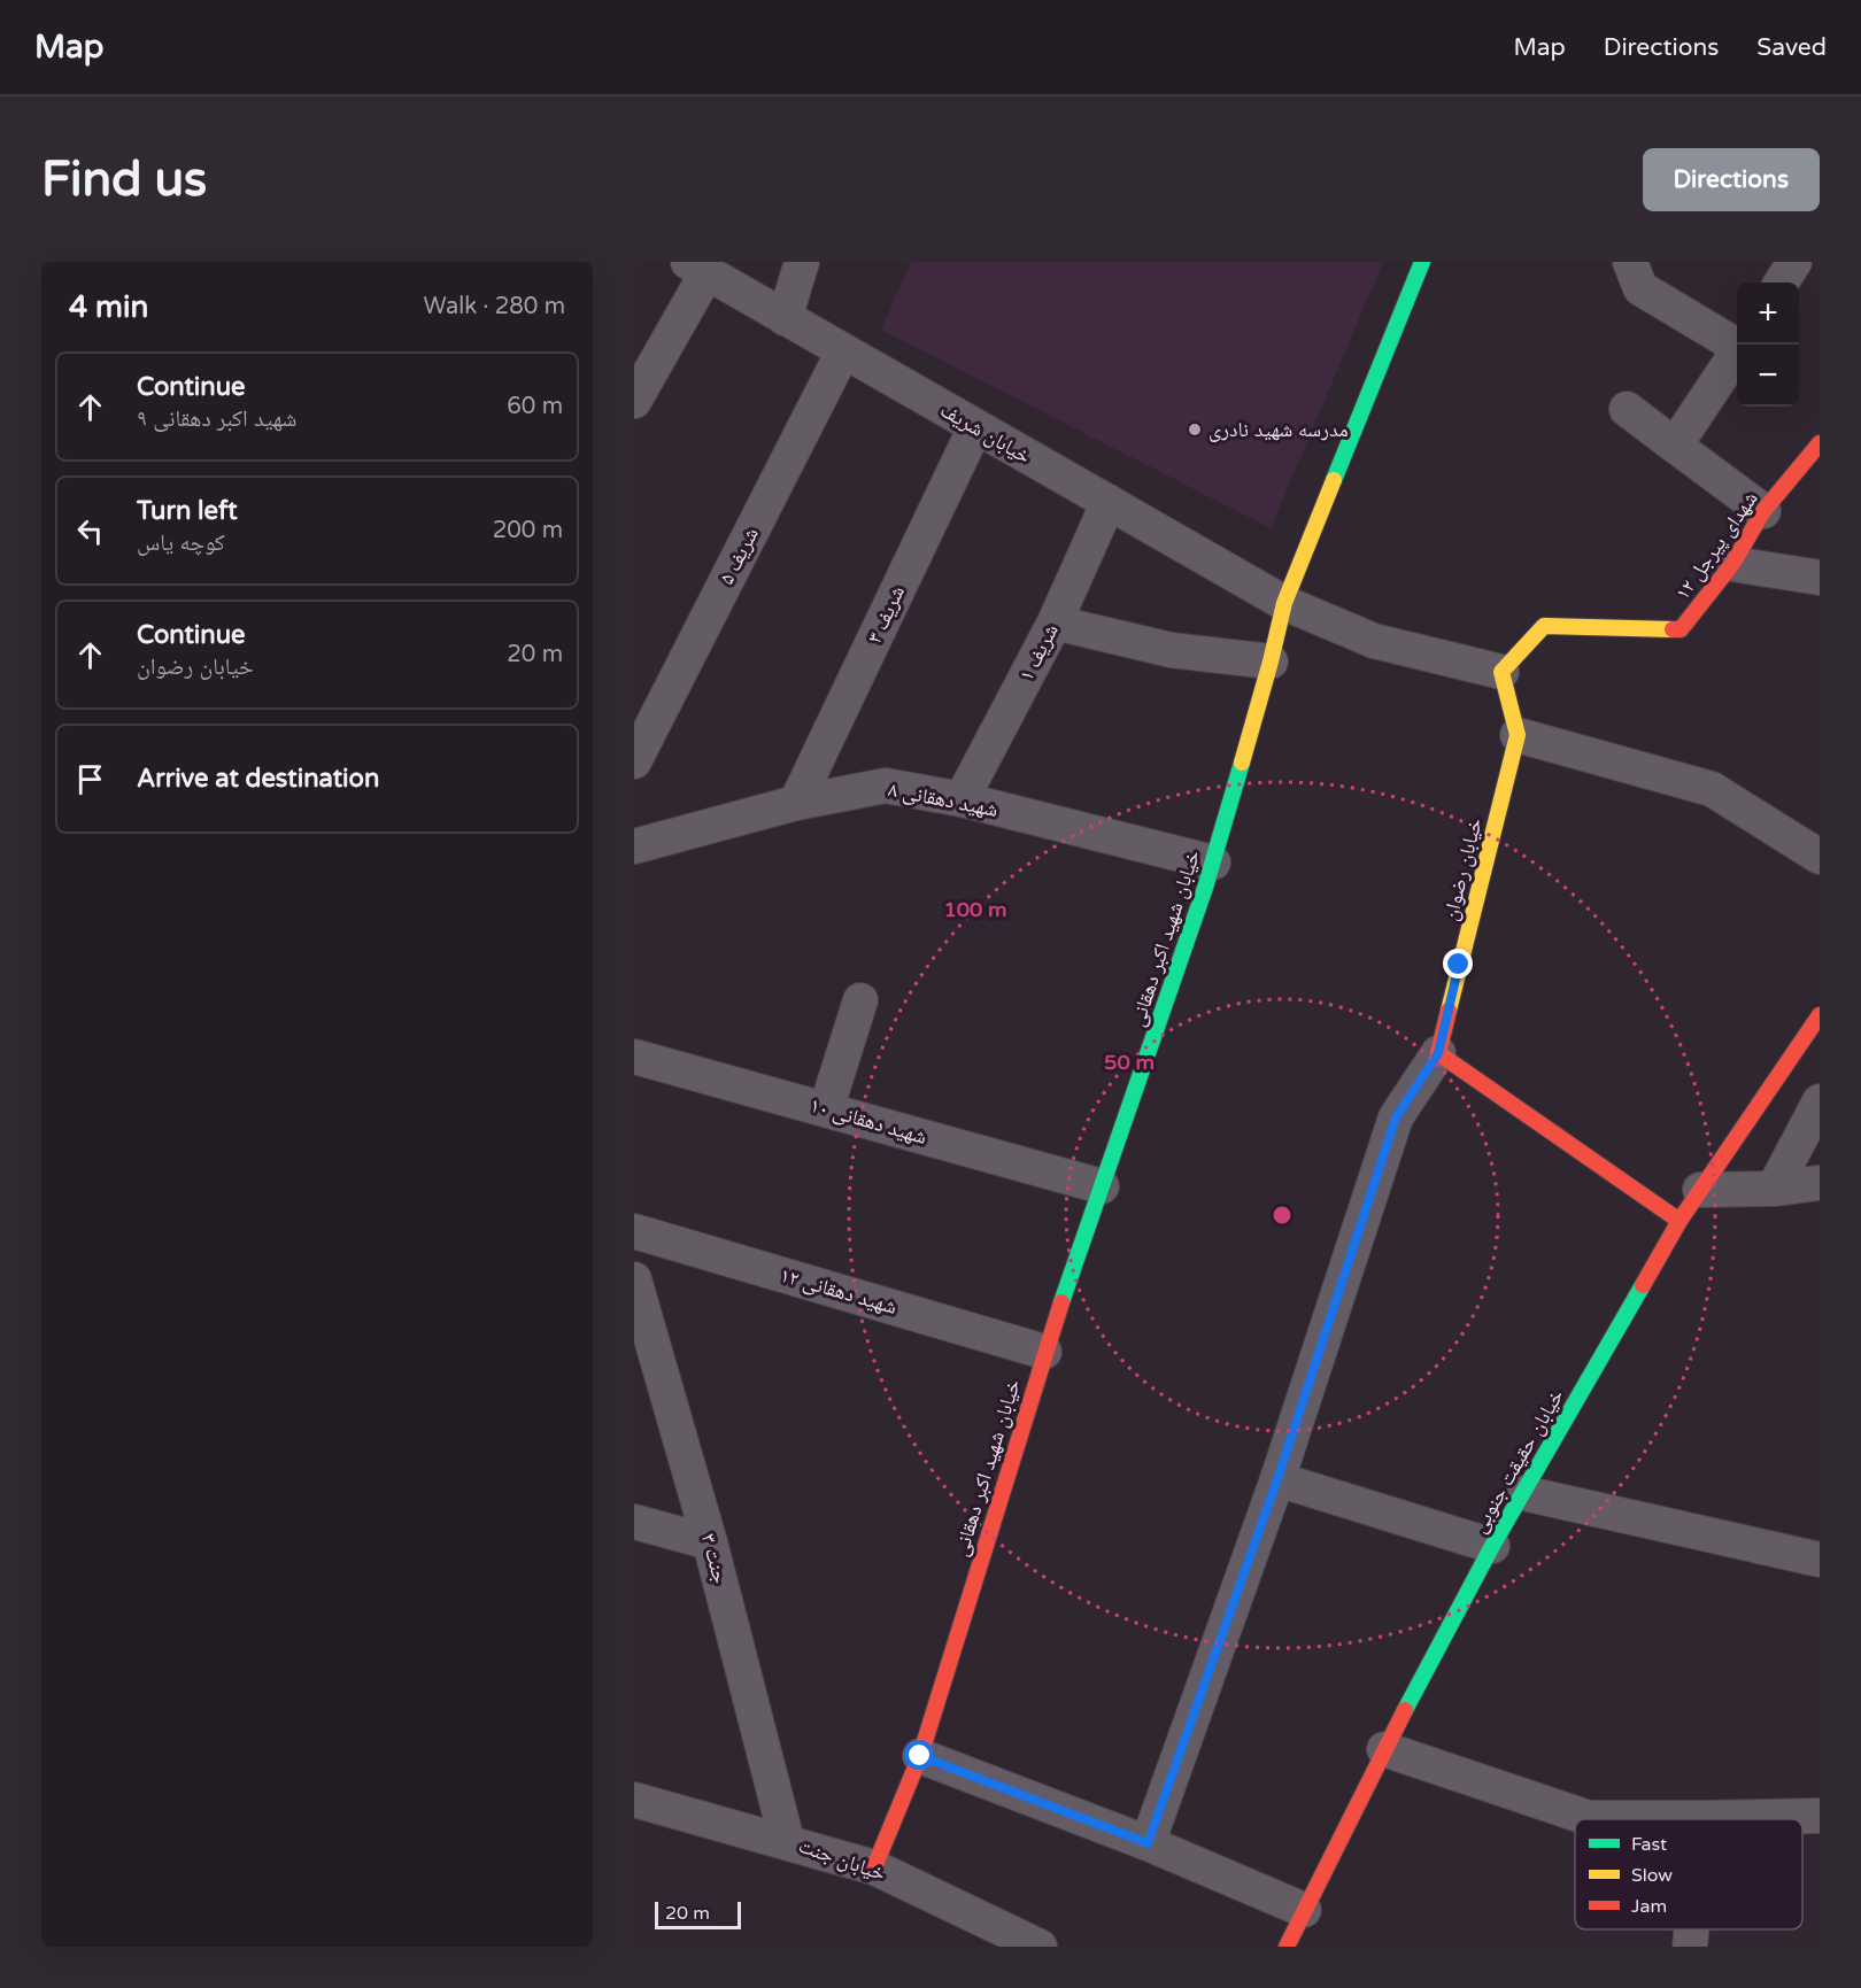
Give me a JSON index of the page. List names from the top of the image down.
{
  "streets": {
    "street": [
      "خیابان شریف",
      "شهدای پیرجل ۱۲",
      "شریف ۵",
      "شریف ۳",
      "شریف ۱",
      "شهید دهقانی ۸",
      "خیابان رضوان",
      "خیابان شهید اکبر دهقانی",
      "شهید دهقانی ۱۰",
      "شهید دهقانی ۱۲",
      "خیابان حقیقت جنوبی",
      "جنت ۳",
      "خیابان جنت"
    ]
  },
  "crossings": [
    ["خیابان شریف", "شهدای پیرجل ۱۲"],
    ["خیابان شریف", "شریف ۵"],
    ["خیابان شریف", "شریف ۳"],
    ["خیابان شریف", "شریف ۱"],
    ["خیابان شریف", "خیابان رضوان"],
    ["خیابان شریف", "خیابان شهید اکبر دهقانی"],
    ["شهدای پیرجل ۱۲", "خیابان رضوان"],
    ["شریف ۳", "شهید دهقانی ۸"],
    ["شریف ۱", "شهید دهقانی ۸"],
    ["شهید دهقانی ۸", "خیابان شهید اکبر دهقانی"],
    ["خیابان شهید اکبر دهقانی", "شهید دهقانی ۱۰"],
    ["خیابان شهید اکبر دهقانی", "شهید دهقانی ۱۲"],
    ["خیابان شهید اکبر دهقانی", "خیابان جنت"],
    ["جنت ۳", "خیابان جنت"]
  ],
  "places": ["مدرسه شهید نادری"],
  "legend": ["Fast", "Slow", "Jam"],
  "scale_bar": "20 m",
  "page": {
    "header": "Map",
    "nav": ["Map", "Directions", "Saved"],
    "buttons": "Directions",
    "title": "Find us",
    "heading": ["4 min", "Walk · 280 m"],
    "map_buttons": ["+", "−"],
    "list": [
      ["Continue", "شهید اکبر دهقانی ۹", "60 m"],
      ["Turn left", "کوچه یاس", "200 m"],
      ["Continue", "خیابان رضوان", "20 m"],
      "Arrive at destination"
    ],
    "scale": "20 m"
  },
  "rings": ["100 m", "50 m"]
}
